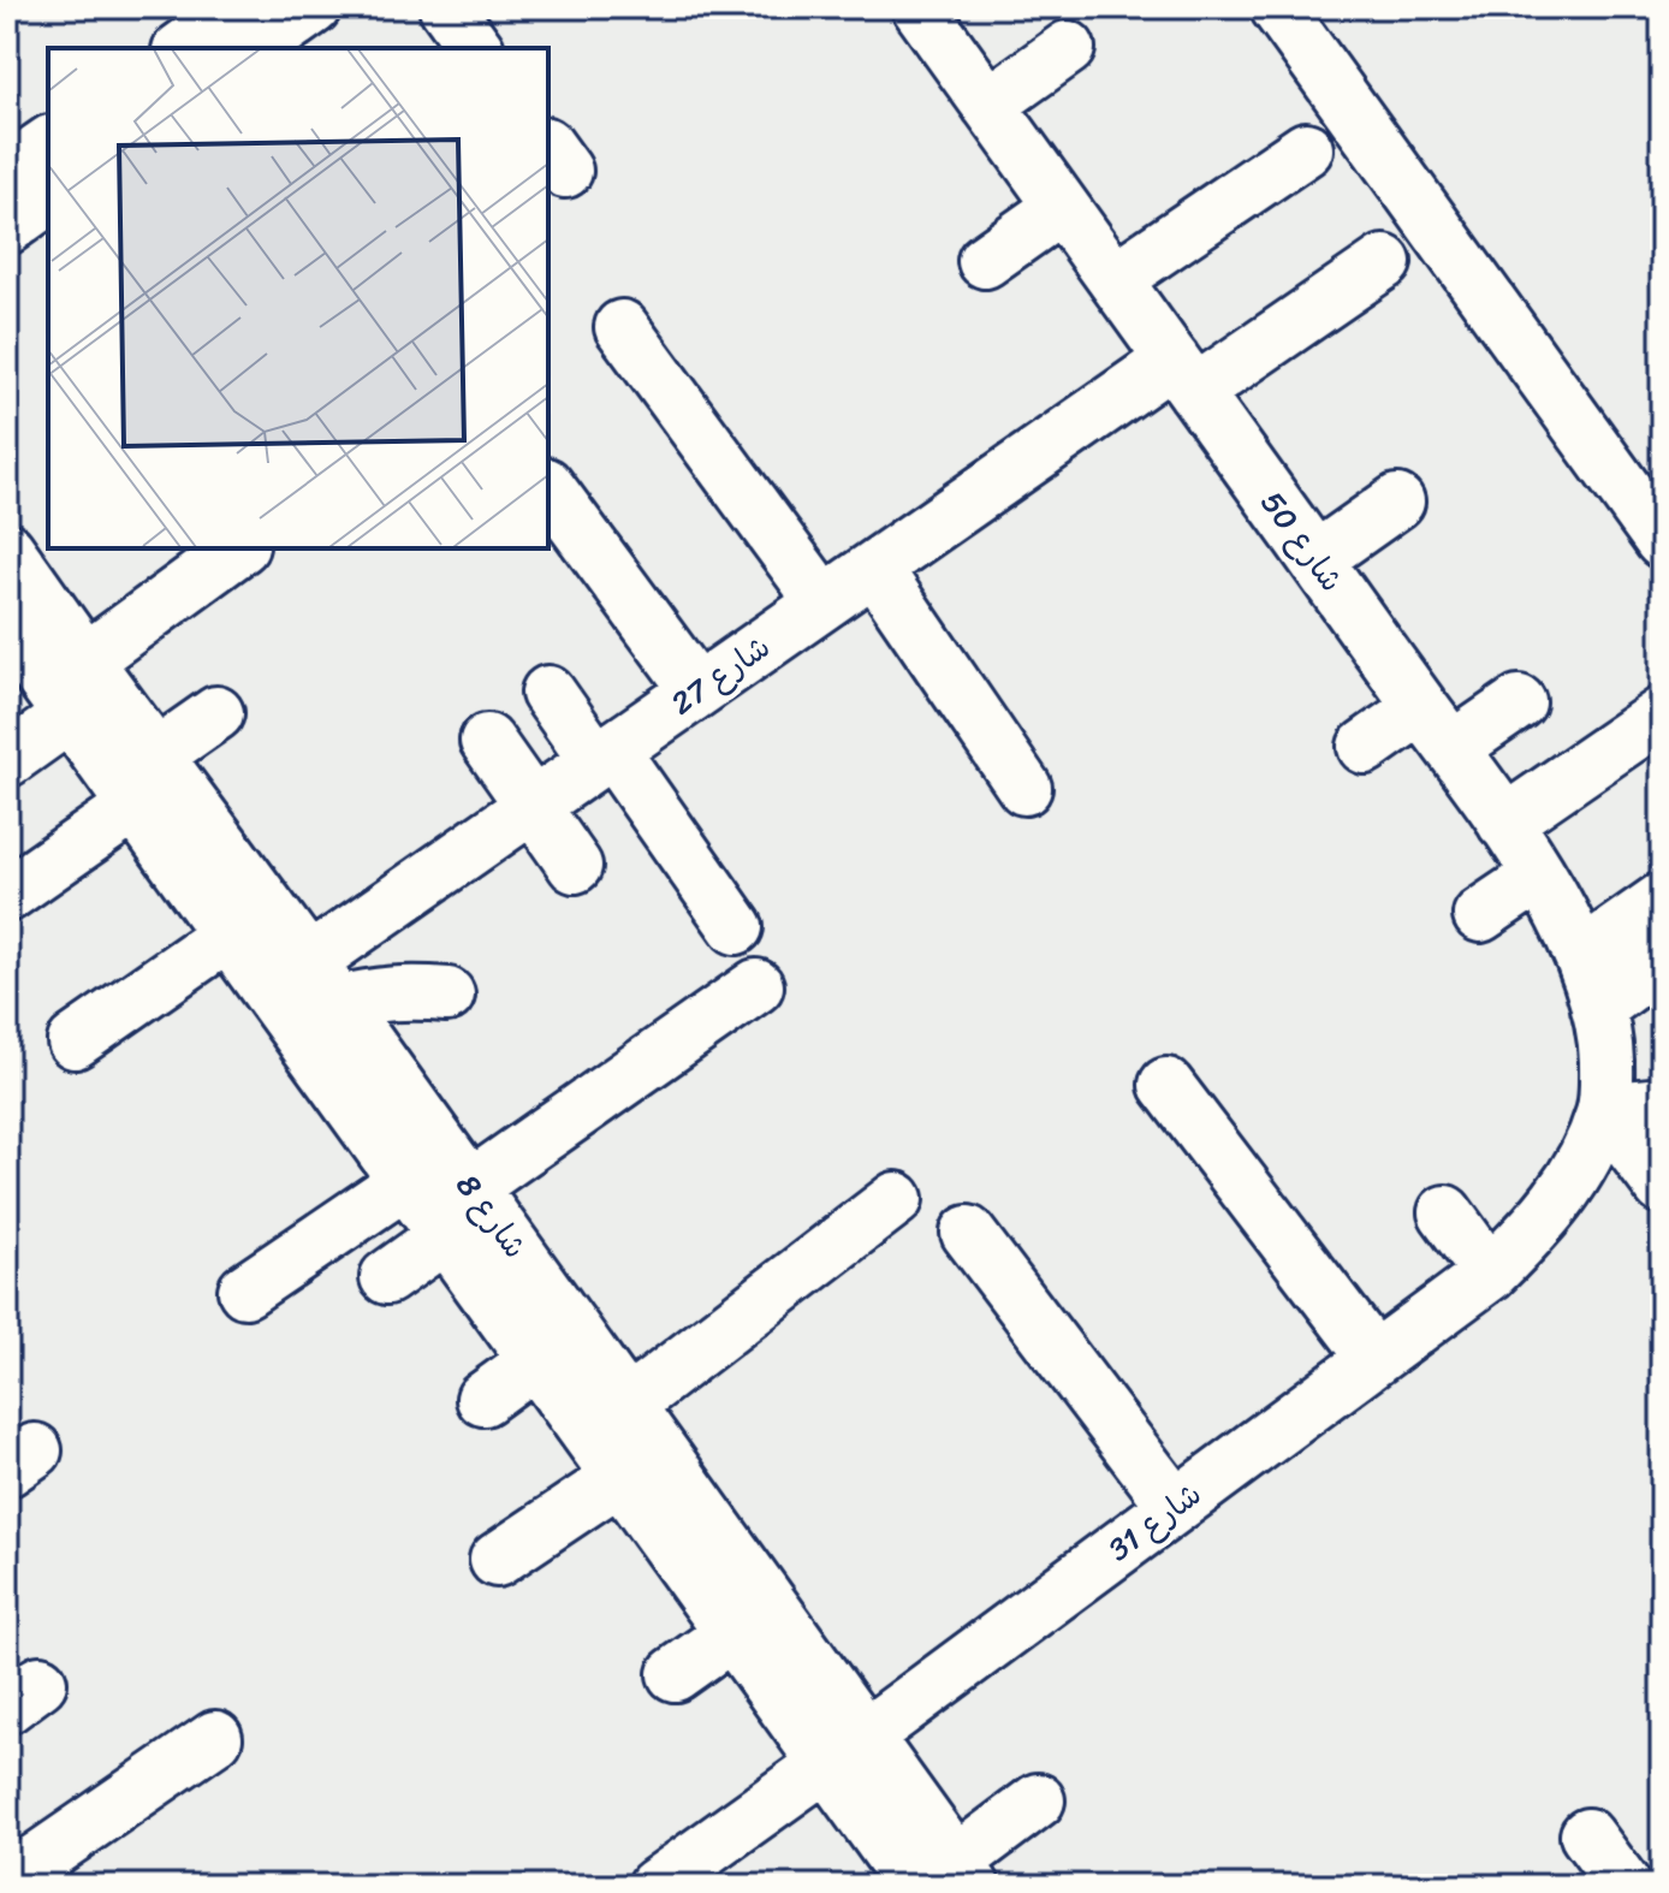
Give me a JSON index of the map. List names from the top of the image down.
{
  "streets": {
    "street": [
      "شارع 50",
      "شارع 27",
      "شارع 8",
      "شارع 31"
    ]
  },
  "crossings": [
    ["شارع 50", "شارع 27"],
    ["شارع 50", "شارع 31"],
    ["شارع 27", "شارع 8"],
    ["شارع 8", "شارع 31"]
  ]
}
